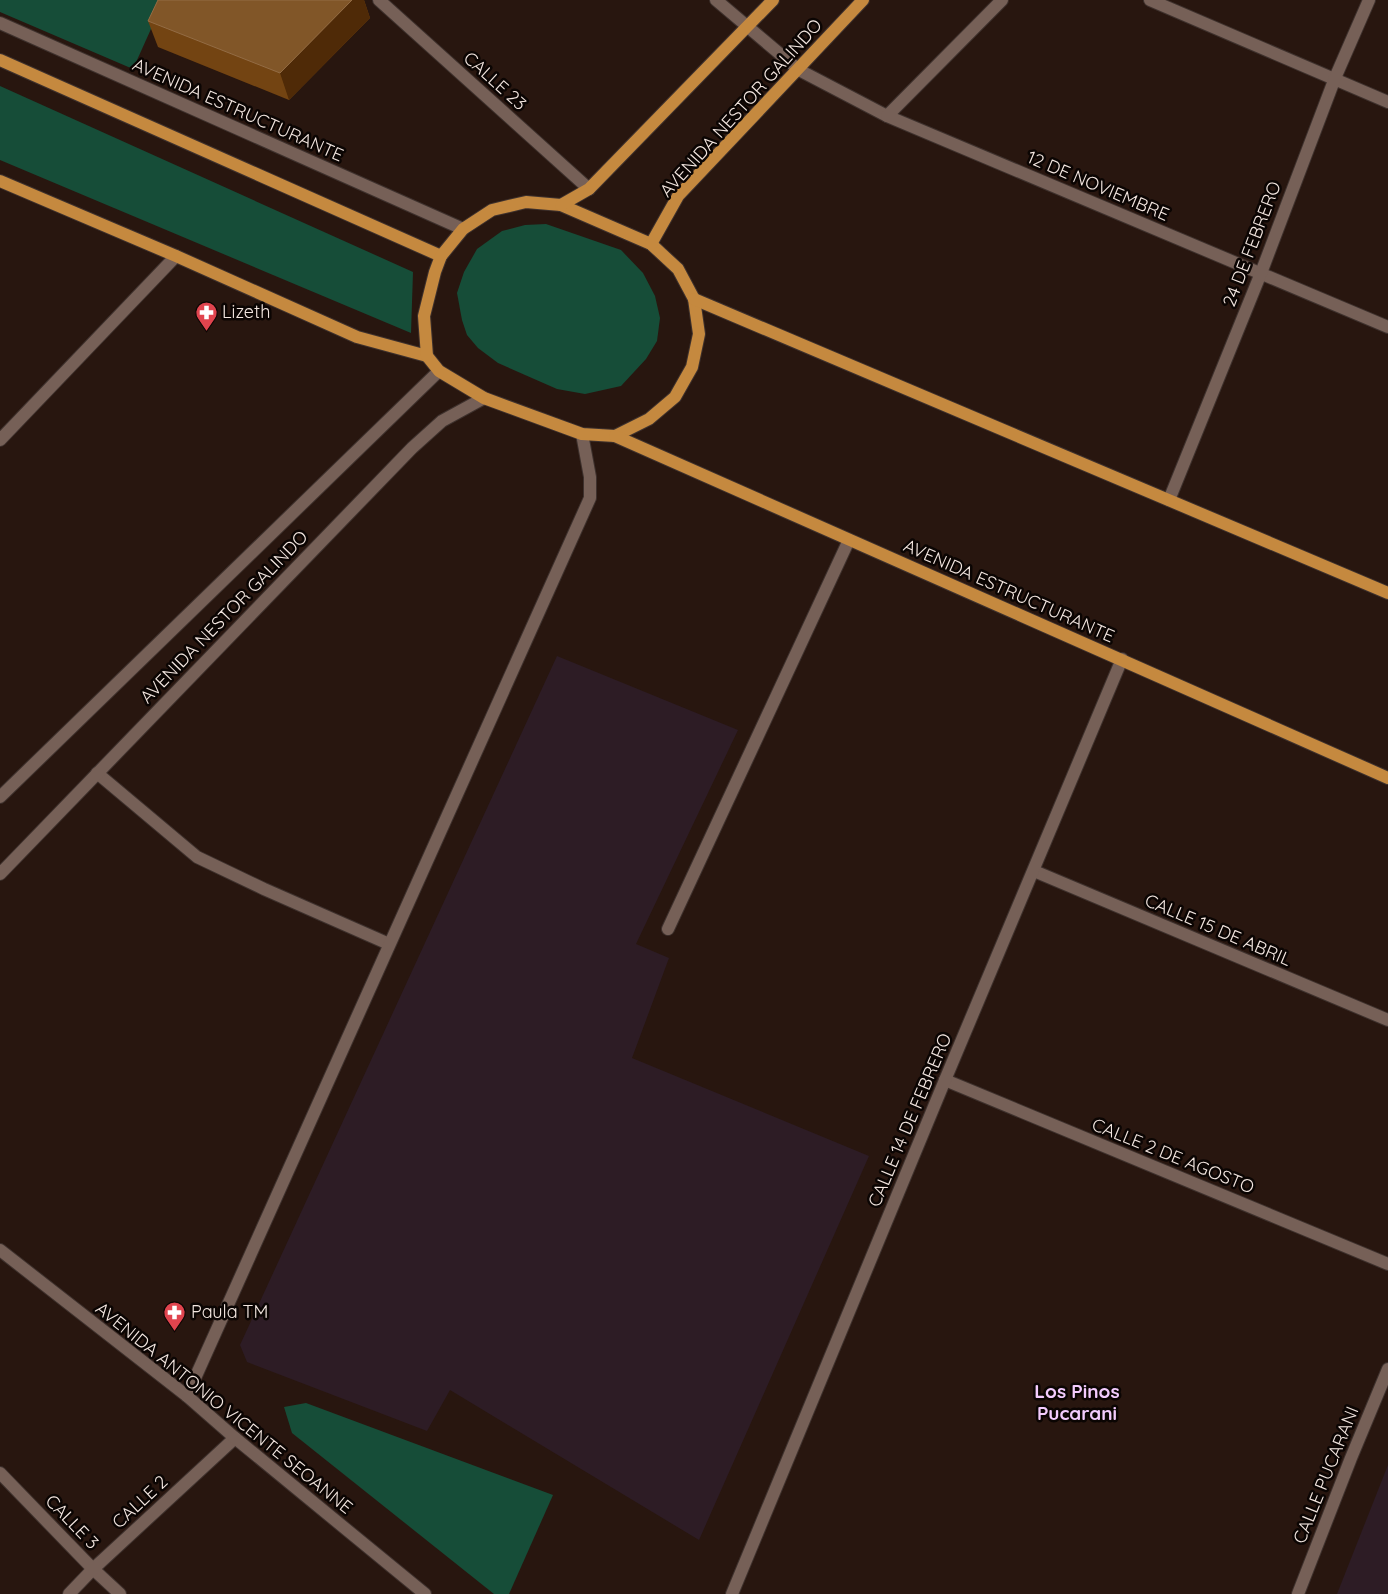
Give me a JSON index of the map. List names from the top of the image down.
{
  "streets": {
    "main road": ["AVENIDA NESTOR GALINDO", "AVENIDA ESTRUCTURANTE"],
    "street": [
      "CALLE 23",
      "12 DE NOVIEMBRE",
      "24 DE FEBRERO",
      "CALLE 15 DE ABRIL",
      "CALLE 14 DE FEBRERO",
      "CALLE 2 DE AGOSTO",
      "AVENIDA ANTONIO VICENTE SEOANNE",
      "CALLE PUCARANI",
      "CALLE 2",
      "CALLE 3"
    ]
  },
  "crossings": [
    ["AVENIDA NESTOR GALINDO", "12 DE NOVIEMBRE"],
    ["AVENIDA ESTRUCTURANTE", "CALLE 14 DE FEBRERO"],
    ["12 DE NOVIEMBRE", "24 DE FEBRERO"],
    ["CALLE 15 DE ABRIL", "CALLE 14 DE FEBRERO"],
    ["CALLE 14 DE FEBRERO", "CALLE 2 DE AGOSTO"],
    ["AVENIDA ANTONIO VICENTE SEOANNE", "CALLE 2"],
    ["CALLE 2", "CALLE 3"]
  ],
  "districts": ["Los Pinos Pucarani"],
  "places": {
    "pharmacy": ["Lizeth", "Paula TM"]
  }
}
